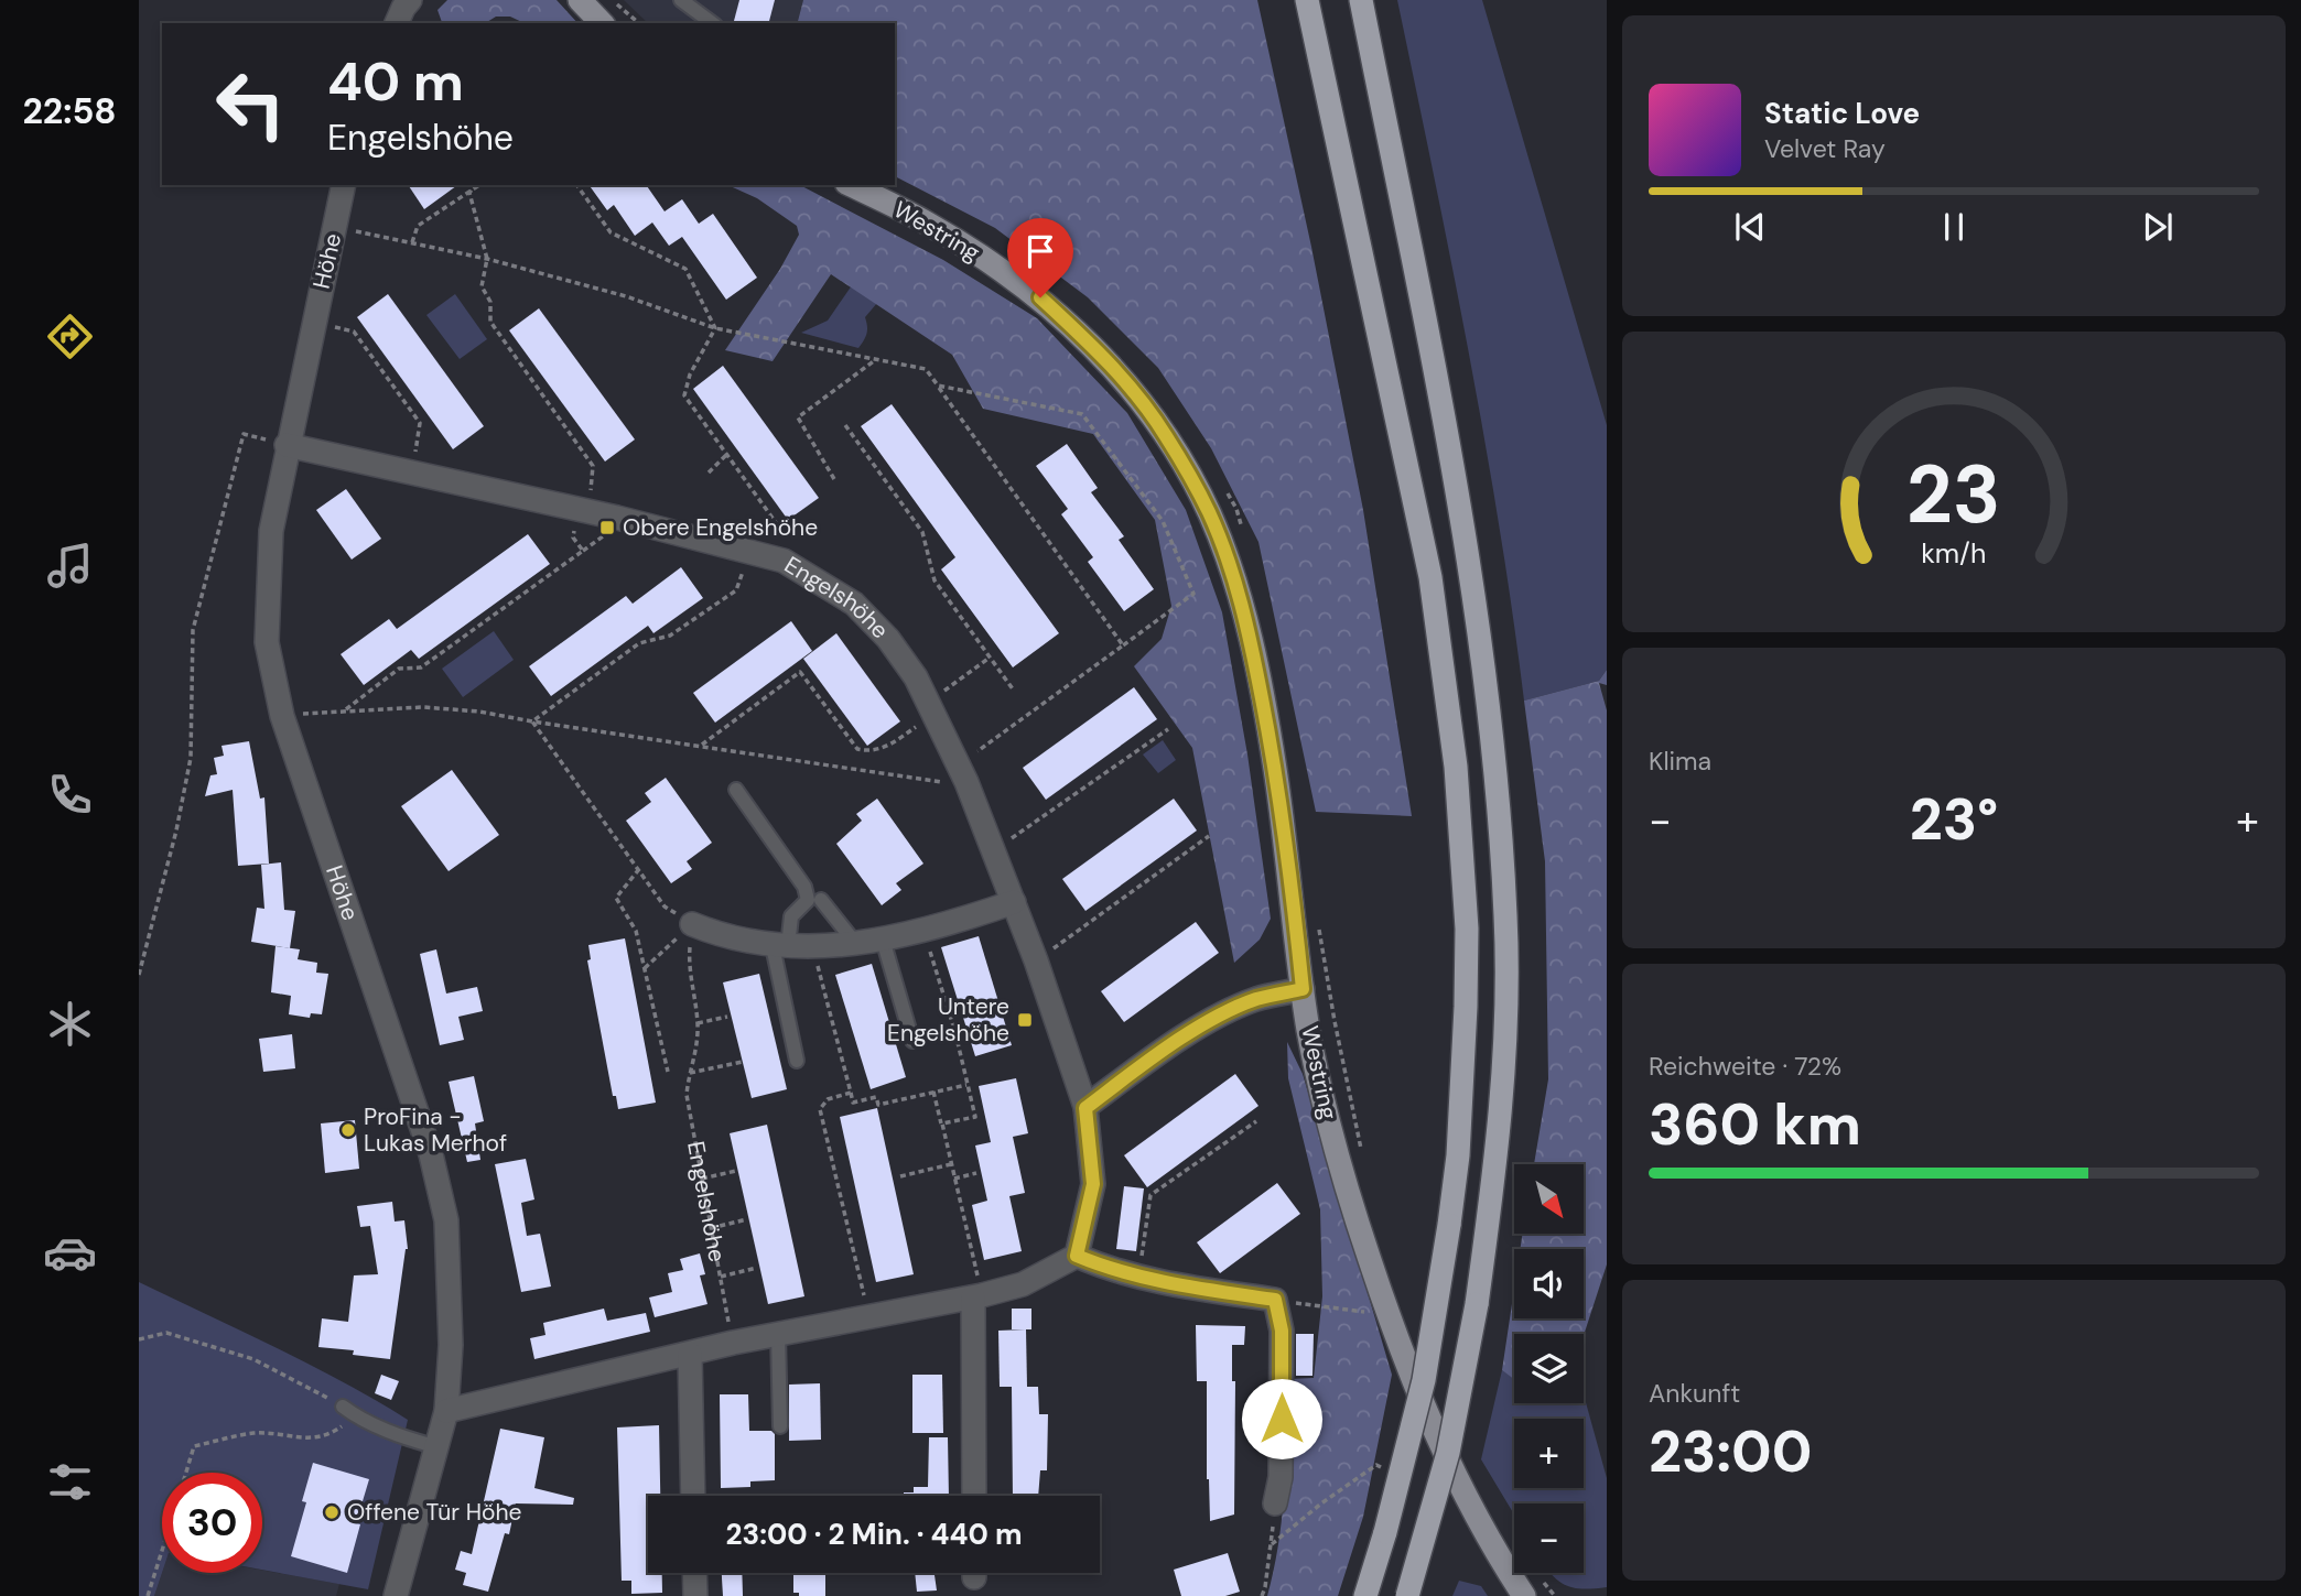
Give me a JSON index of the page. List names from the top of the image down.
{
  "streets": {
    "main road": ["Westring"],
    "street": ["Höhe", "Engelshöhe"]
  },
  "crossings": [
    ["Höhe", "Engelshöhe"]
  ],
  "places": {
    "transit": ["Obere Engelshöhe", "Untere Engelshöhe"],
    "other": ["ProFina - Lukas Merhof", "Offene Tür Höhe"]
  },
  "north": "bottom right",
  "page": {
    "tabs": "22:58",
    "turn": ["40 m", "Engelshöhe"],
    "song": ["Static Love", "Velvet Ray"],
    "tile": [
      "Klima",
      ["Reichweite · 72%", "360 km"],
      ["Ankunft", "23:00"]
    ],
    "heat": ["−", "23°", "+"],
    "map_buttons": ["+", "−"],
    "limit": "30",
    "trip": "23:00 · 2 Min. · 440 m",
    "gauge": ["23", "km/h"]
  }
}
